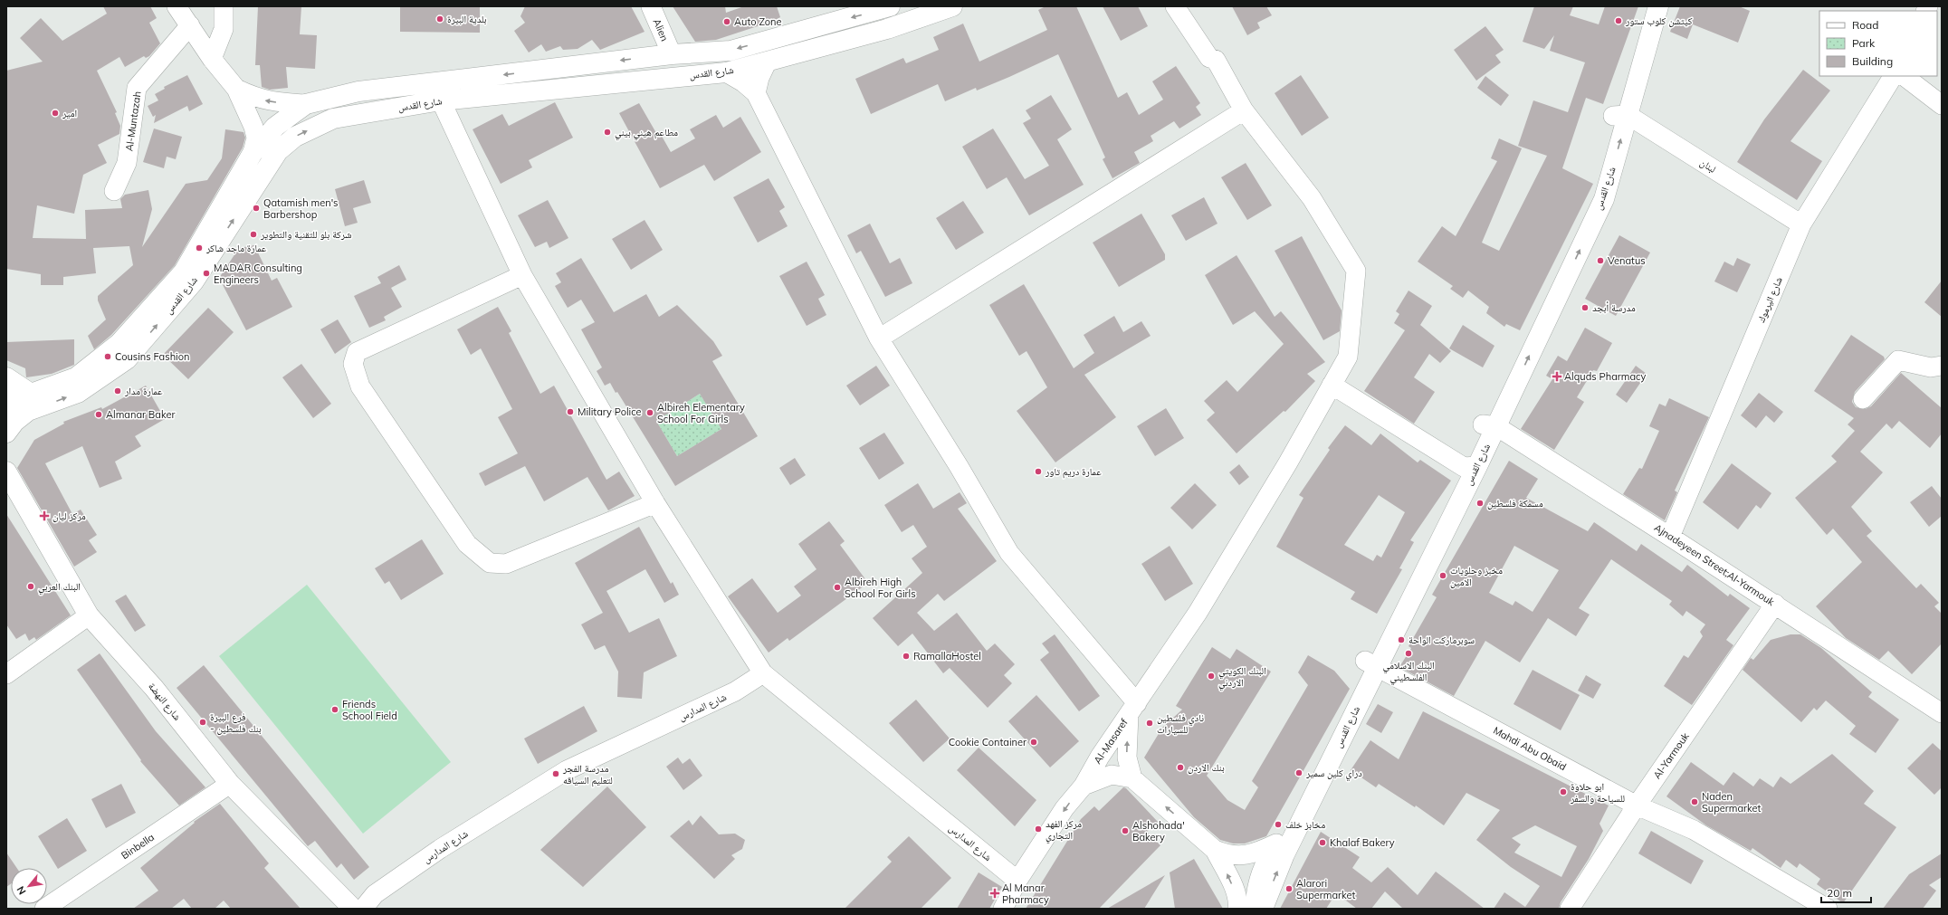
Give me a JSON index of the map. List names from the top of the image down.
{
  "streets": {
    "main road": ["شارع القدس", "شارع النهضة"],
    "street": [
      "Alien",
      "Al-Muntazah",
      "لبنان",
      "شارع اليرموك",
      "Ajnadeyeen Street;Al-Yarmouk",
      "شارع المدارس",
      "Al-Masaref",
      "Mahdi Abu Obaid",
      "Al-Yarmouk",
      "Binbella"
    ]
  },
  "crossings": [
    ["Alien", "شارع القدس"],
    ["شارع القدس", "Mahdi Abu Obaid"],
    ["لبنان", "شارع اليرموك"],
    ["شارع اليرموك", "Ajnadeyeen Street;Al-Yarmouk"],
    ["Ajnadeyeen Street;Al-Yarmouk", "Al-Yarmouk"],
    ["شارع النهضة", "Binbella"],
    ["شارع المدارس", "Al-Masaref"],
    ["Mahdi Abu Obaid", "Al-Yarmouk"]
  ],
  "places": {
    "other": [
      "بلدية البيرة",
      "كيتشن كلوب ستور",
      "Auto Zone",
      "امير",
      "مطاعم هيني بيني",
      "Qatamish men's Barbershop",
      "شركة بلو للتقنية والتطوير",
      "عمارة ماجد شاكر",
      "Venatus",
      "MADAR Consulting Engineers",
      "مدرسة أبجد",
      "Cousins Fashion",
      "عمارة مدار",
      "Military Police",
      "Albireh Elementary School For Girls",
      "Almanar Baker",
      "عمارة دريم تاور",
      "مسمكة فلسطين",
      "مخبز وحلويات الامين",
      "البنك العربي",
      "Albireh High School For Girls",
      "سوبرماركت الواحة",
      "البنك الاسلامي الفلسطيني",
      "RamallaHostel",
      "البنك الكويتي الاردني",
      "Friends School Field",
      "فرع البيرة - بنك فلسطين",
      "نادي فلسطين للسيارات",
      "Cookie Container",
      "بنك الاردن",
      "دراي كلين سمير",
      "مدرسة الفجر لتعليم السياقه",
      "ابو حلاوة للسياحة والسفر",
      "Naden Supermarket",
      "مخابز خلف",
      "مركز الفهد التجاري",
      "Alshohada' Bakery",
      "Khalaf Bakery",
      "Alarori Supermarket"
    ],
    "health": ["Alquds Pharmacy", "مركز ليان", "Al Manar Pharmacy"]
  },
  "legend": ["Road", "Park", "Building"],
  "scale_bar": "20 m",
  "north": "bottom left"
}
